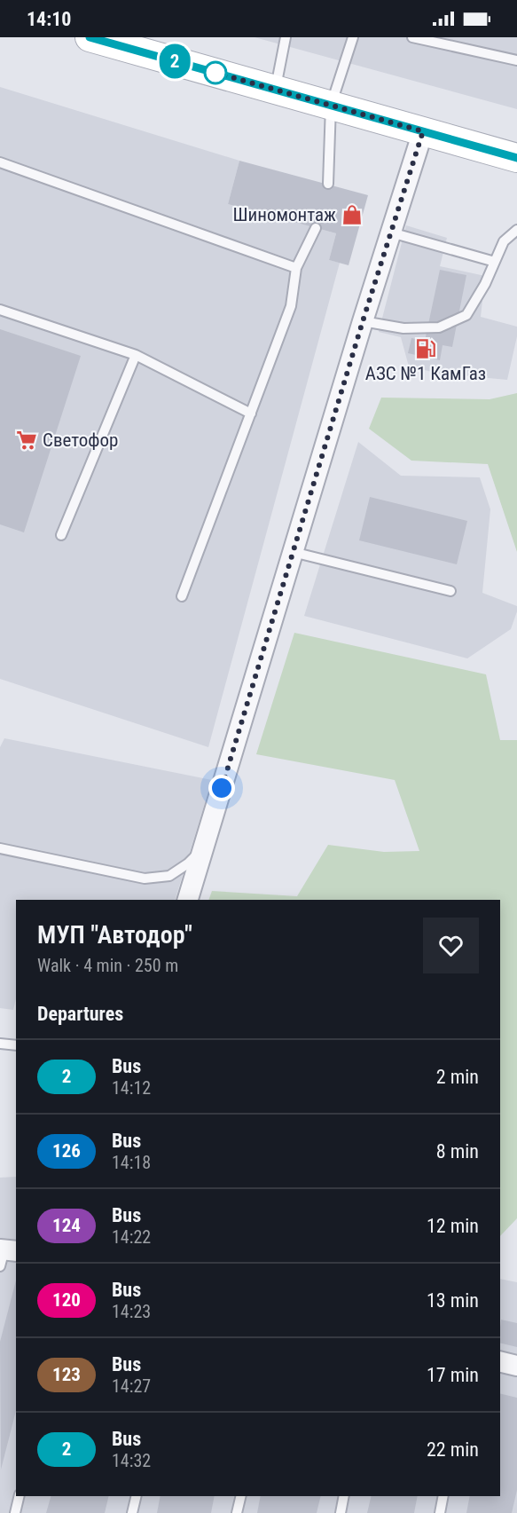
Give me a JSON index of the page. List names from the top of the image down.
{
  "places": {
    "shop": ["Шиномонтаж"],
    "fuel station": ["АЗС №1 КамГаз"],
    "supermarket": ["Светофор"]
  },
  "lines": ["bus line 2"],
  "page": {
    "status": "14:10",
    "on_map": "2",
    "heading": [
      ["МУП \"Автодор\"", "Walk · 4 min · 250 m"],
      "Departures"
    ],
    "list": [
      {
        "mark": "2",
        "name": "Bus",
        "note": "14:12",
        "value": "2 min"
      },
      {
        "mark": "126",
        "name": "Bus",
        "note": "14:18",
        "value": "8 min"
      },
      {
        "mark": "124",
        "name": "Bus",
        "note": "14:22",
        "value": "12 min"
      },
      {
        "mark": "120",
        "name": "Bus",
        "note": "14:23",
        "value": "13 min"
      },
      {
        "mark": "123",
        "name": "Bus",
        "note": "14:27",
        "value": "17 min"
      },
      {
        "mark": "2",
        "name": "Bus",
        "note": "14:32",
        "value": "22 min"
      }
    ]
  }
}
